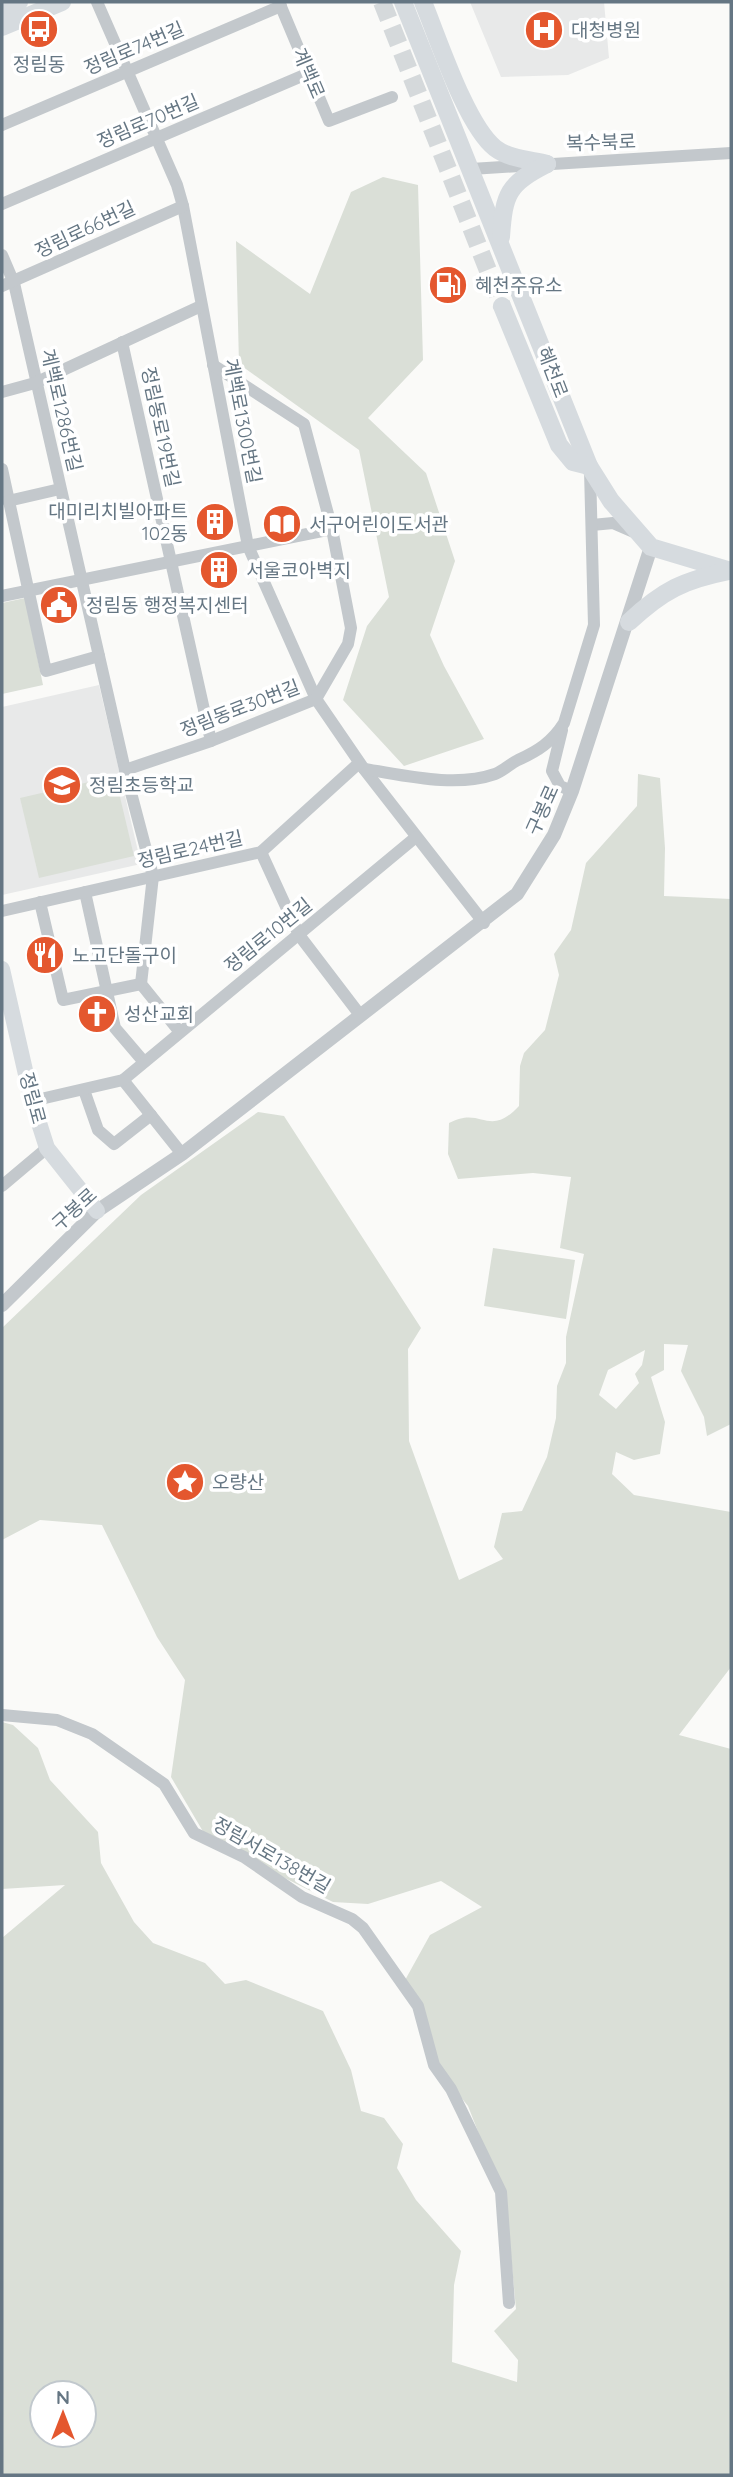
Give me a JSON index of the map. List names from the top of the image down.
{
  "streets": {
    "main road": ["혜천로", "정림로"],
    "street": [
      "정림로74번길",
      "계백로",
      "정림로70번길",
      "복수북로",
      "정림로66번길",
      "계백로1286번길",
      "계백로1300번길",
      "정림동로19번길",
      "정림동로30번길",
      "구봉로",
      "정림로24번길",
      "정림로10번길",
      "정림서로138번길"
    ]
  },
  "crossings": [
    ["정림로74번길", "계백로"],
    ["정림로74번길", "계백로1300번길"],
    ["계백로", "정림로70번길"],
    ["정림로70번길", "계백로1300번길"],
    ["복수북로", "혜천로"],
    ["정림로66번길", "계백로1286번길"],
    ["정림로66번길", "계백로1300번길"],
    ["혜천로", "구봉로"],
    ["계백로1286번길", "정림동로30번길"],
    ["계백로1286번길", "정림로24번길"],
    ["계백로1300번길", "정림동로30번길"],
    ["계백로1300번길", "구봉로"],
    ["계백로1300번길", "정림로24번길"],
    ["계백로1300번길", "정림로10번길"],
    ["정림동로19번길", "정림동로30번길"],
    ["구봉로", "정림로"],
    ["정림로10번길", "정림로"]
  ],
  "places": {
    "bus stop": ["정림동"],
    "hospital": ["대청병원"],
    "fuel station": ["혜천주유소"],
    "building": ["대미리치빌아파트 102동", "서울코아벽지"],
    "library": ["서구어린이도서관"],
    "public building": ["정림동 행정복지센터"],
    "school or university": ["정림초등학교"],
    "restaurant": ["노고단돌구이"],
    "church": ["성산교회"],
    "place": ["오량산"]
  },
  "north": "top"
}
